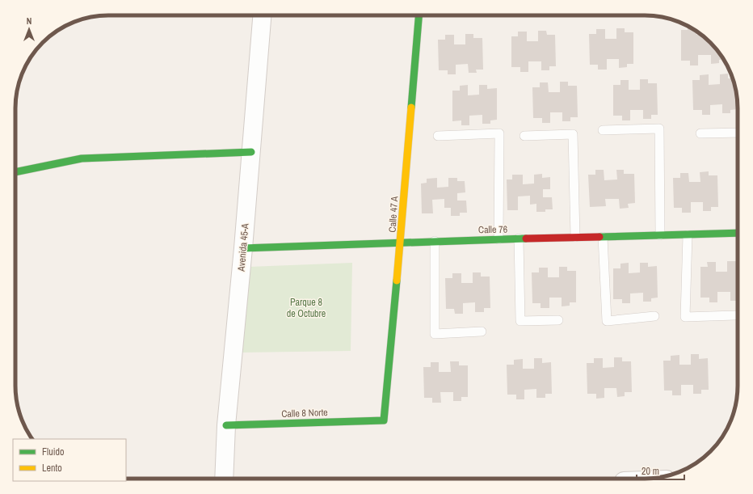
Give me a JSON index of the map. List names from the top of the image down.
{
  "streets": {
    "street": [
      "Calle 47 A",
      "Calle 76",
      "Avenida 45-A",
      "Calle 8 Norte"
    ]
  },
  "crossings": [
    ["Calle 47 A", "Calle 76"],
    ["Calle 47 A", "Calle 8 Norte"],
    ["Calle 76", "Avenida 45-A"],
    ["Avenida 45-A", "Calle 8 Norte"]
  ],
  "parks": ["Parque 8 de Octubre"],
  "legend": ["Fluido", "Lento"],
  "scale_bar": "20 m",
  "north": "top"
}
